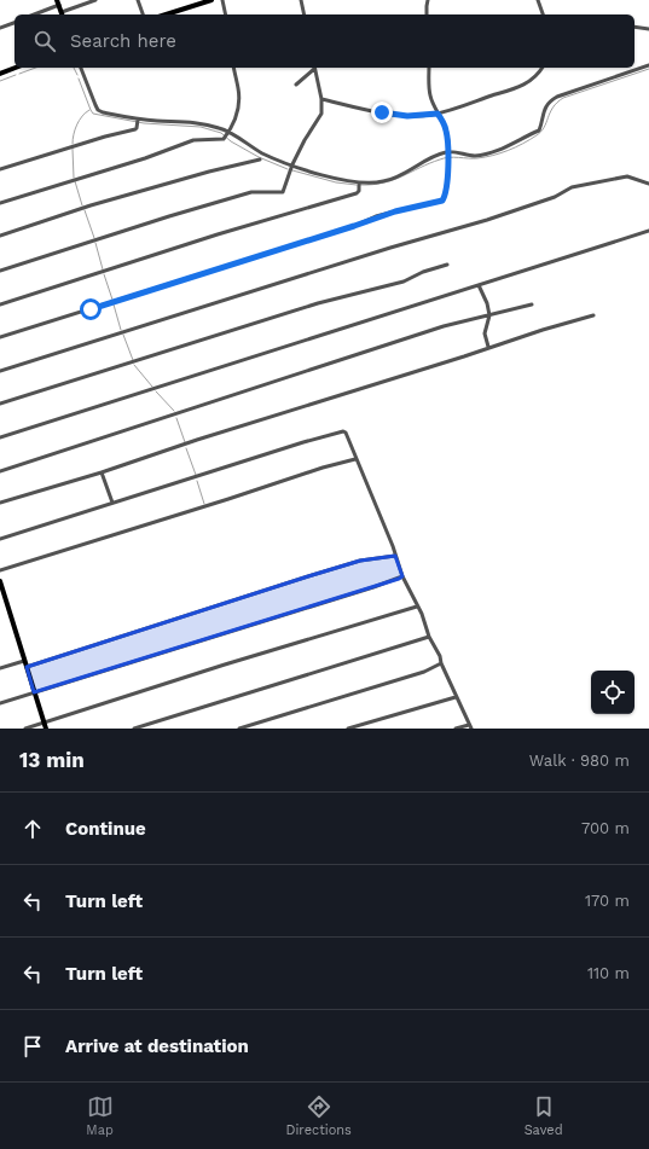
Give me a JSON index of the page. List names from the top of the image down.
{
  "page": {
    "search": "Search here",
    "heading": ["13 min", "Walk · 980 m"],
    "list": [
      ["Continue", "700 m"],
      ["Turn left", "170 m"],
      ["Turn left", "110 m"],
      "Arrive at destination"
    ],
    "nav": ["Map", "Directions", "Saved"]
  }
}
